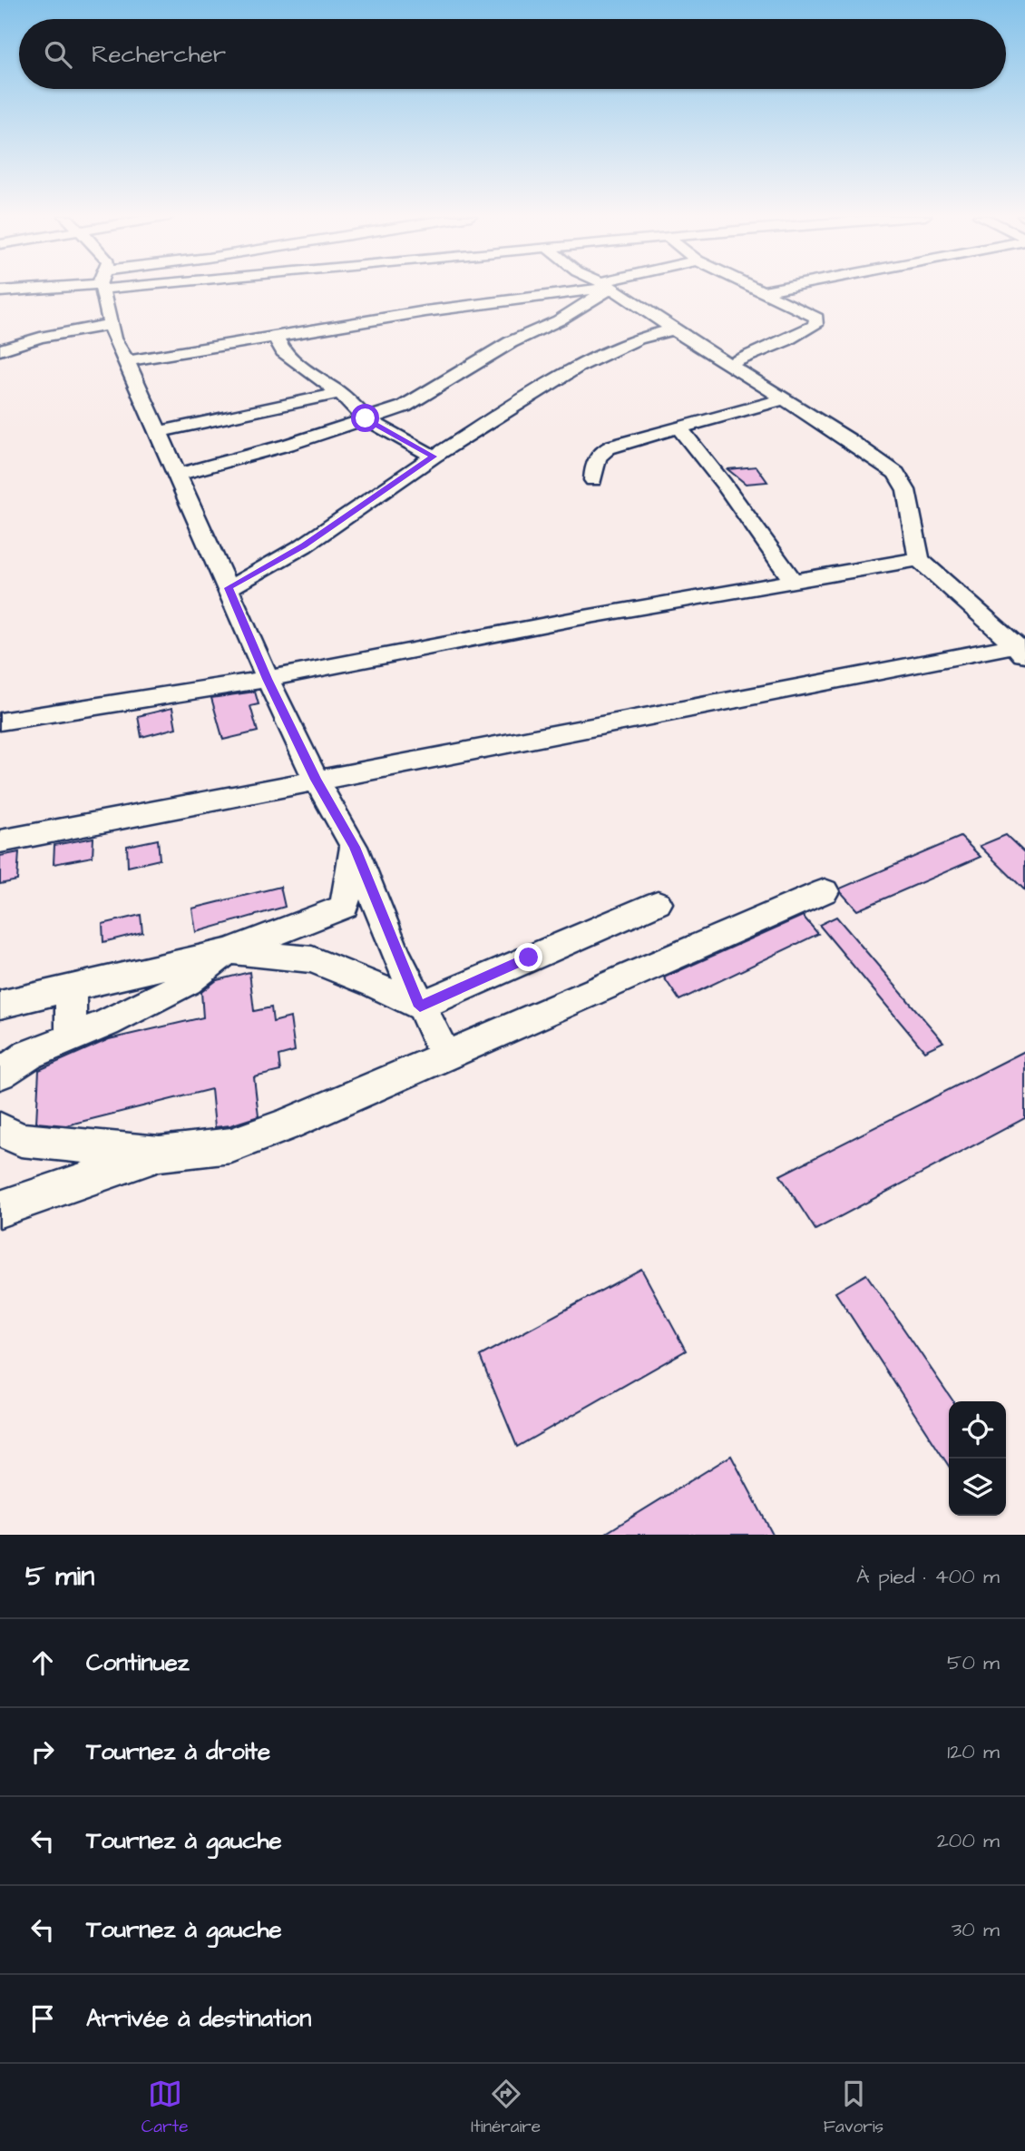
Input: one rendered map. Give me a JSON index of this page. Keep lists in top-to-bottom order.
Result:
{
  "page": {
    "search": "Rechercher",
    "heading": ["5 min", "À pied · 400 m"],
    "list": [
      ["Continuez", "50 m"],
      ["Tournez à droite", "120 m"],
      ["Tournez à gauche", "200 m"],
      ["Tournez à gauche", "30 m"],
      "Arrivée à destination"
    ],
    "nav": ["Carte", "Itinéraire", "Favoris"]
  }
}
